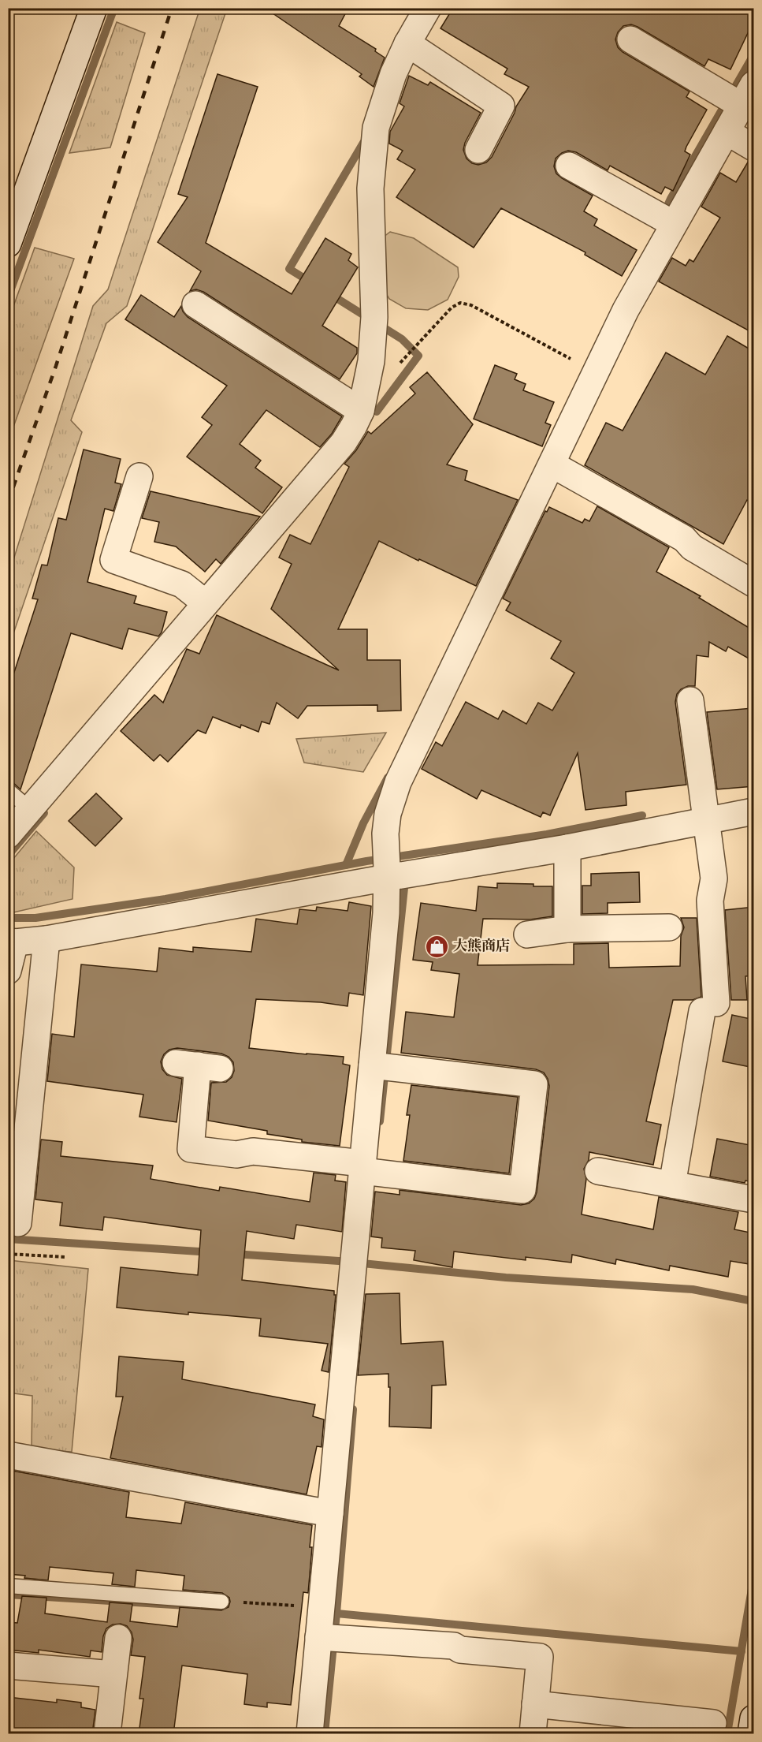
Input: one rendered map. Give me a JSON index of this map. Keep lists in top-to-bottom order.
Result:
{
  "places": {
    "shop": ["大熊商店"]
  }
}
